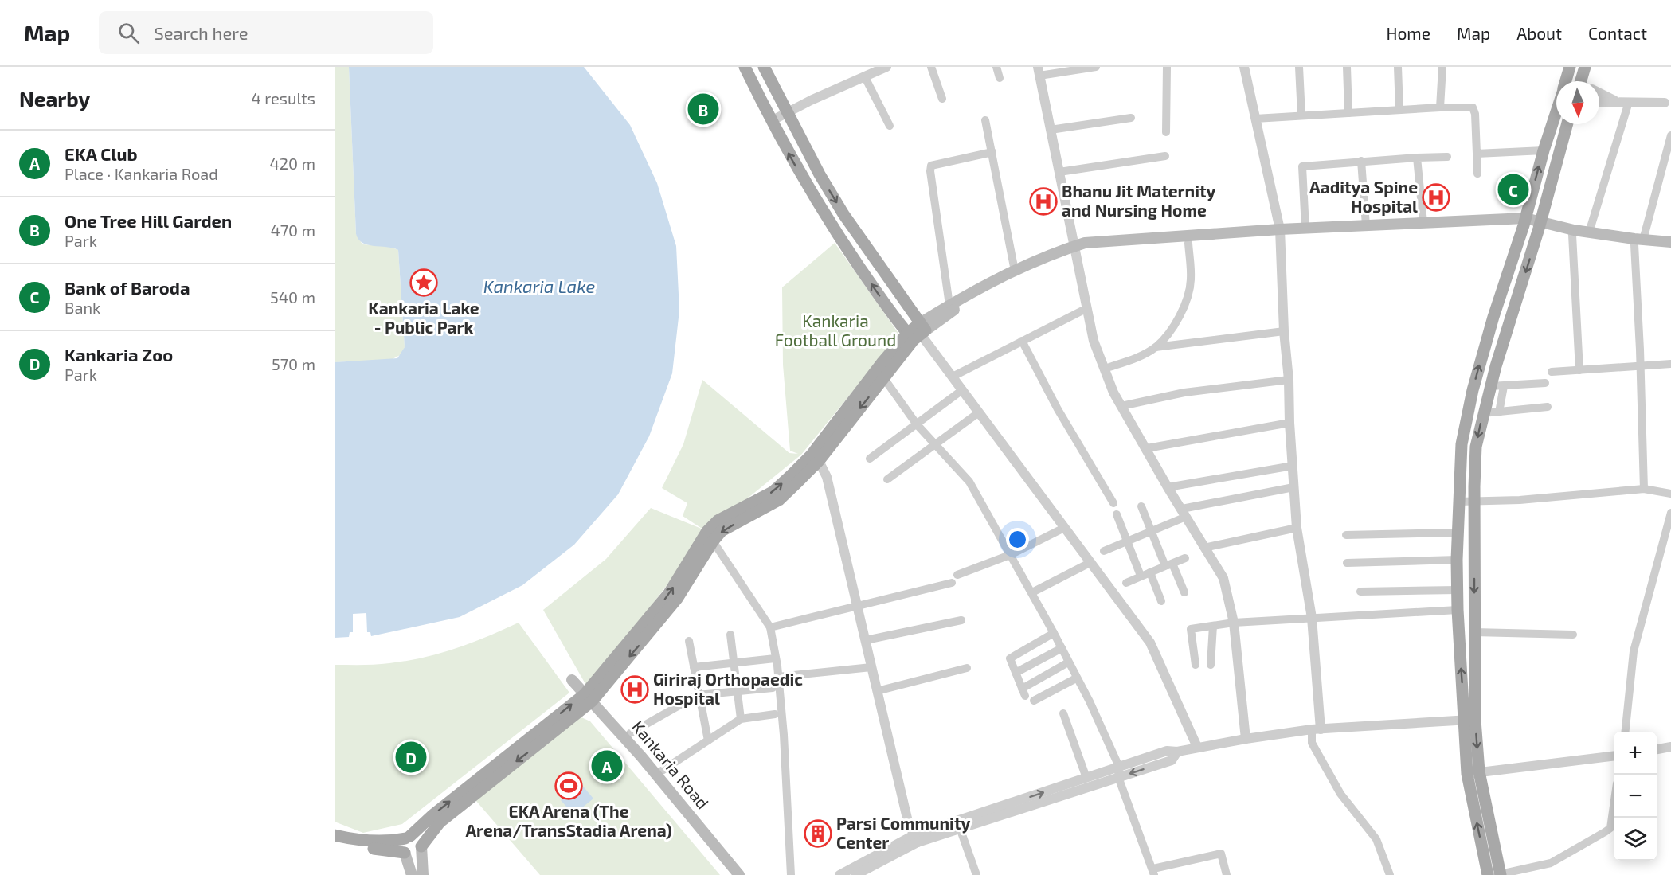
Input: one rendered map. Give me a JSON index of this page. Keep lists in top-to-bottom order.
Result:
{
  "streets": {
    "main road": ["Kankaria Road"]
  },
  "water": ["Kankaria Lake"],
  "parks": ["Kankaria Football Ground"],
  "places": {
    "hospital": ["Aaditya Spine Hospital", "Bhanu Jit Maternity and Nursing Home", "Giriraj Orthopaedic Hospital"],
    "place": ["Kankaria Lake - Public Park"],
    "sports": ["EKA Arena (The Arena/TransStadia Arena)"],
    "building": ["Parsi Community Center"]
  },
  "north": "bottom",
  "page": {
    "header": "Map",
    "search": "Search here",
    "nav": [
      "Home",
      "Map",
      "About",
      "Contact"
    ],
    "heading": ["Nearby", "4 results"],
    "pins": [
      "B",
      "C",
      "D",
      "A"
    ],
    "list": [
      {
        "mark": "A",
        "name": "EKA Club",
        "note": "Place · Kankaria Road",
        "value": "420 m"
      },
      {
        "mark": "B",
        "name": "One Tree Hill Garden",
        "note": "Park",
        "value": "470 m"
      },
      {
        "mark": "C",
        "name": "Bank of Baroda",
        "note": "Bank",
        "value": "540 m"
      },
      {
        "mark": "D",
        "name": "Kankaria Zoo",
        "note": "Park",
        "value": "570 m"
      }
    ],
    "map_buttons": ["+", "−"]
  }
}
